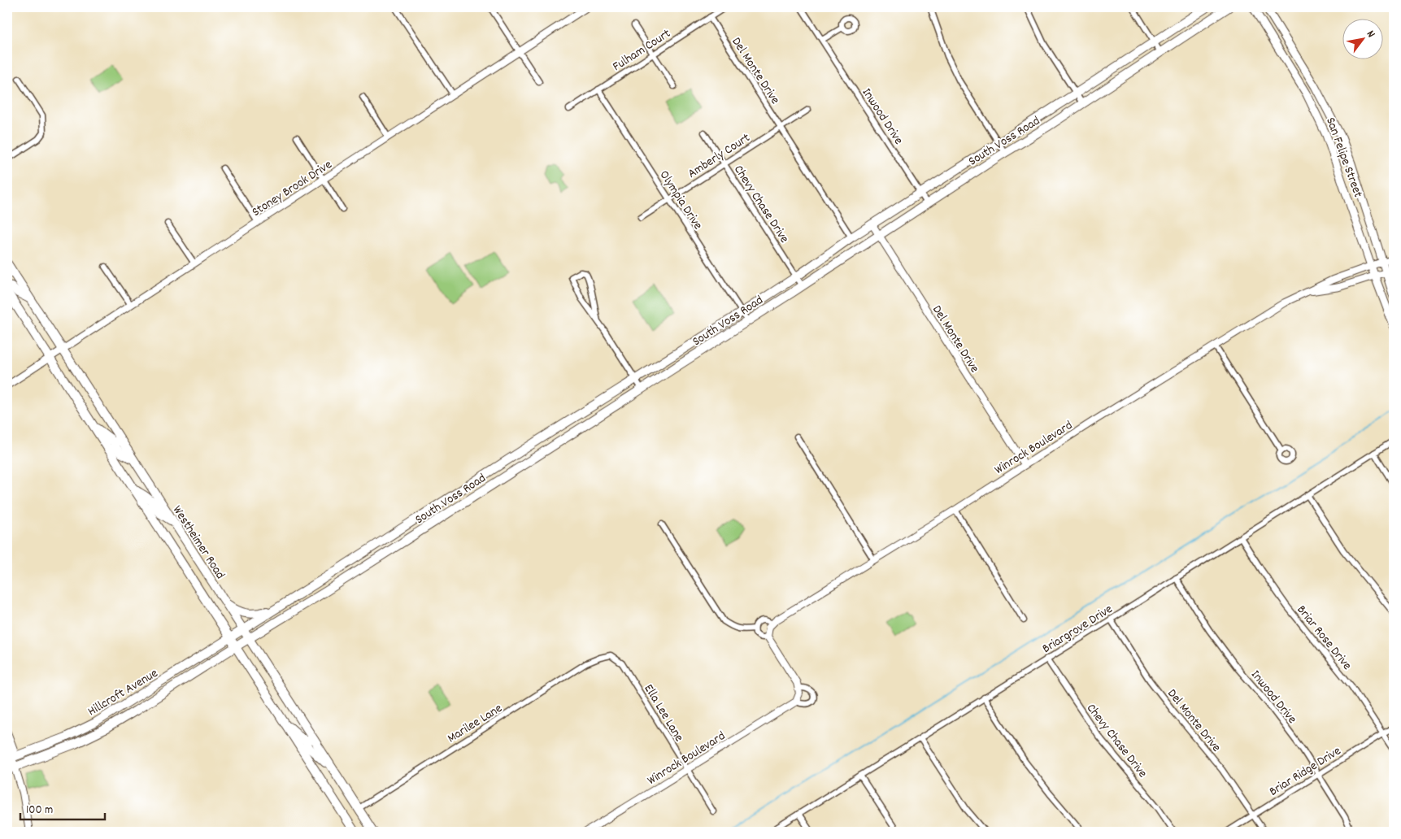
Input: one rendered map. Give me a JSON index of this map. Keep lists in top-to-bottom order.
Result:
{
  "streets": {
    "main road": [
      "South Voss Road",
      "San Felipe Street",
      "Westheimer Road",
      "Hillcroft Avenue"
    ],
    "street": [
      "Fulham Court",
      "Del Monte Drive",
      "Inwood Drive",
      "Amberly Court",
      "Stoney Brook Drive",
      "Olympia Drive",
      "Chevy Chase Drive",
      "Winrock Boulevard",
      "Briargrove Drive",
      "Briar Rose Drive",
      "Ella Lee Lane",
      "Marilee Lane",
      "Briar Ridge Drive"
    ]
  },
  "crossings": [
    ["Fulham Court", "Del Monte Drive"],
    ["Fulham Court", "Olympia Drive"],
    ["Del Monte Drive", "South Voss Road"],
    ["Del Monte Drive", "Amberly Court"],
    ["Del Monte Drive", "Winrock Boulevard"],
    ["Del Monte Drive", "Briargrove Drive"],
    ["Del Monte Drive", "Briar Ridge Drive"],
    ["Inwood Drive", "South Voss Road"],
    ["Inwood Drive", "Briargrove Drive"],
    ["Inwood Drive", "Briar Ridge Drive"],
    ["South Voss Road", "Olympia Drive"],
    ["South Voss Road", "Chevy Chase Drive"],
    ["South Voss Road", "Westheimer Road"],
    ["South Voss Road", "Hillcroft Avenue"],
    ["Amberly Court", "Olympia Drive"],
    ["Amberly Court", "Chevy Chase Drive"],
    ["San Felipe Street", "Winrock Boulevard"],
    ["Stoney Brook Drive", "Westheimer Road"],
    ["Chevy Chase Drive", "Briargrove Drive"],
    ["Winrock Boulevard", "Ella Lee Lane"],
    ["Westheimer Road", "Hillcroft Avenue"],
    ["Westheimer Road", "Marilee Lane"],
    ["Briargrove Drive", "Briar Rose Drive"],
    ["Briar Rose Drive", "Briar Ridge Drive"],
    ["Ella Lee Lane", "Marilee Lane"]
  ],
  "scale_bar": "100 m",
  "north": "top right"
}
